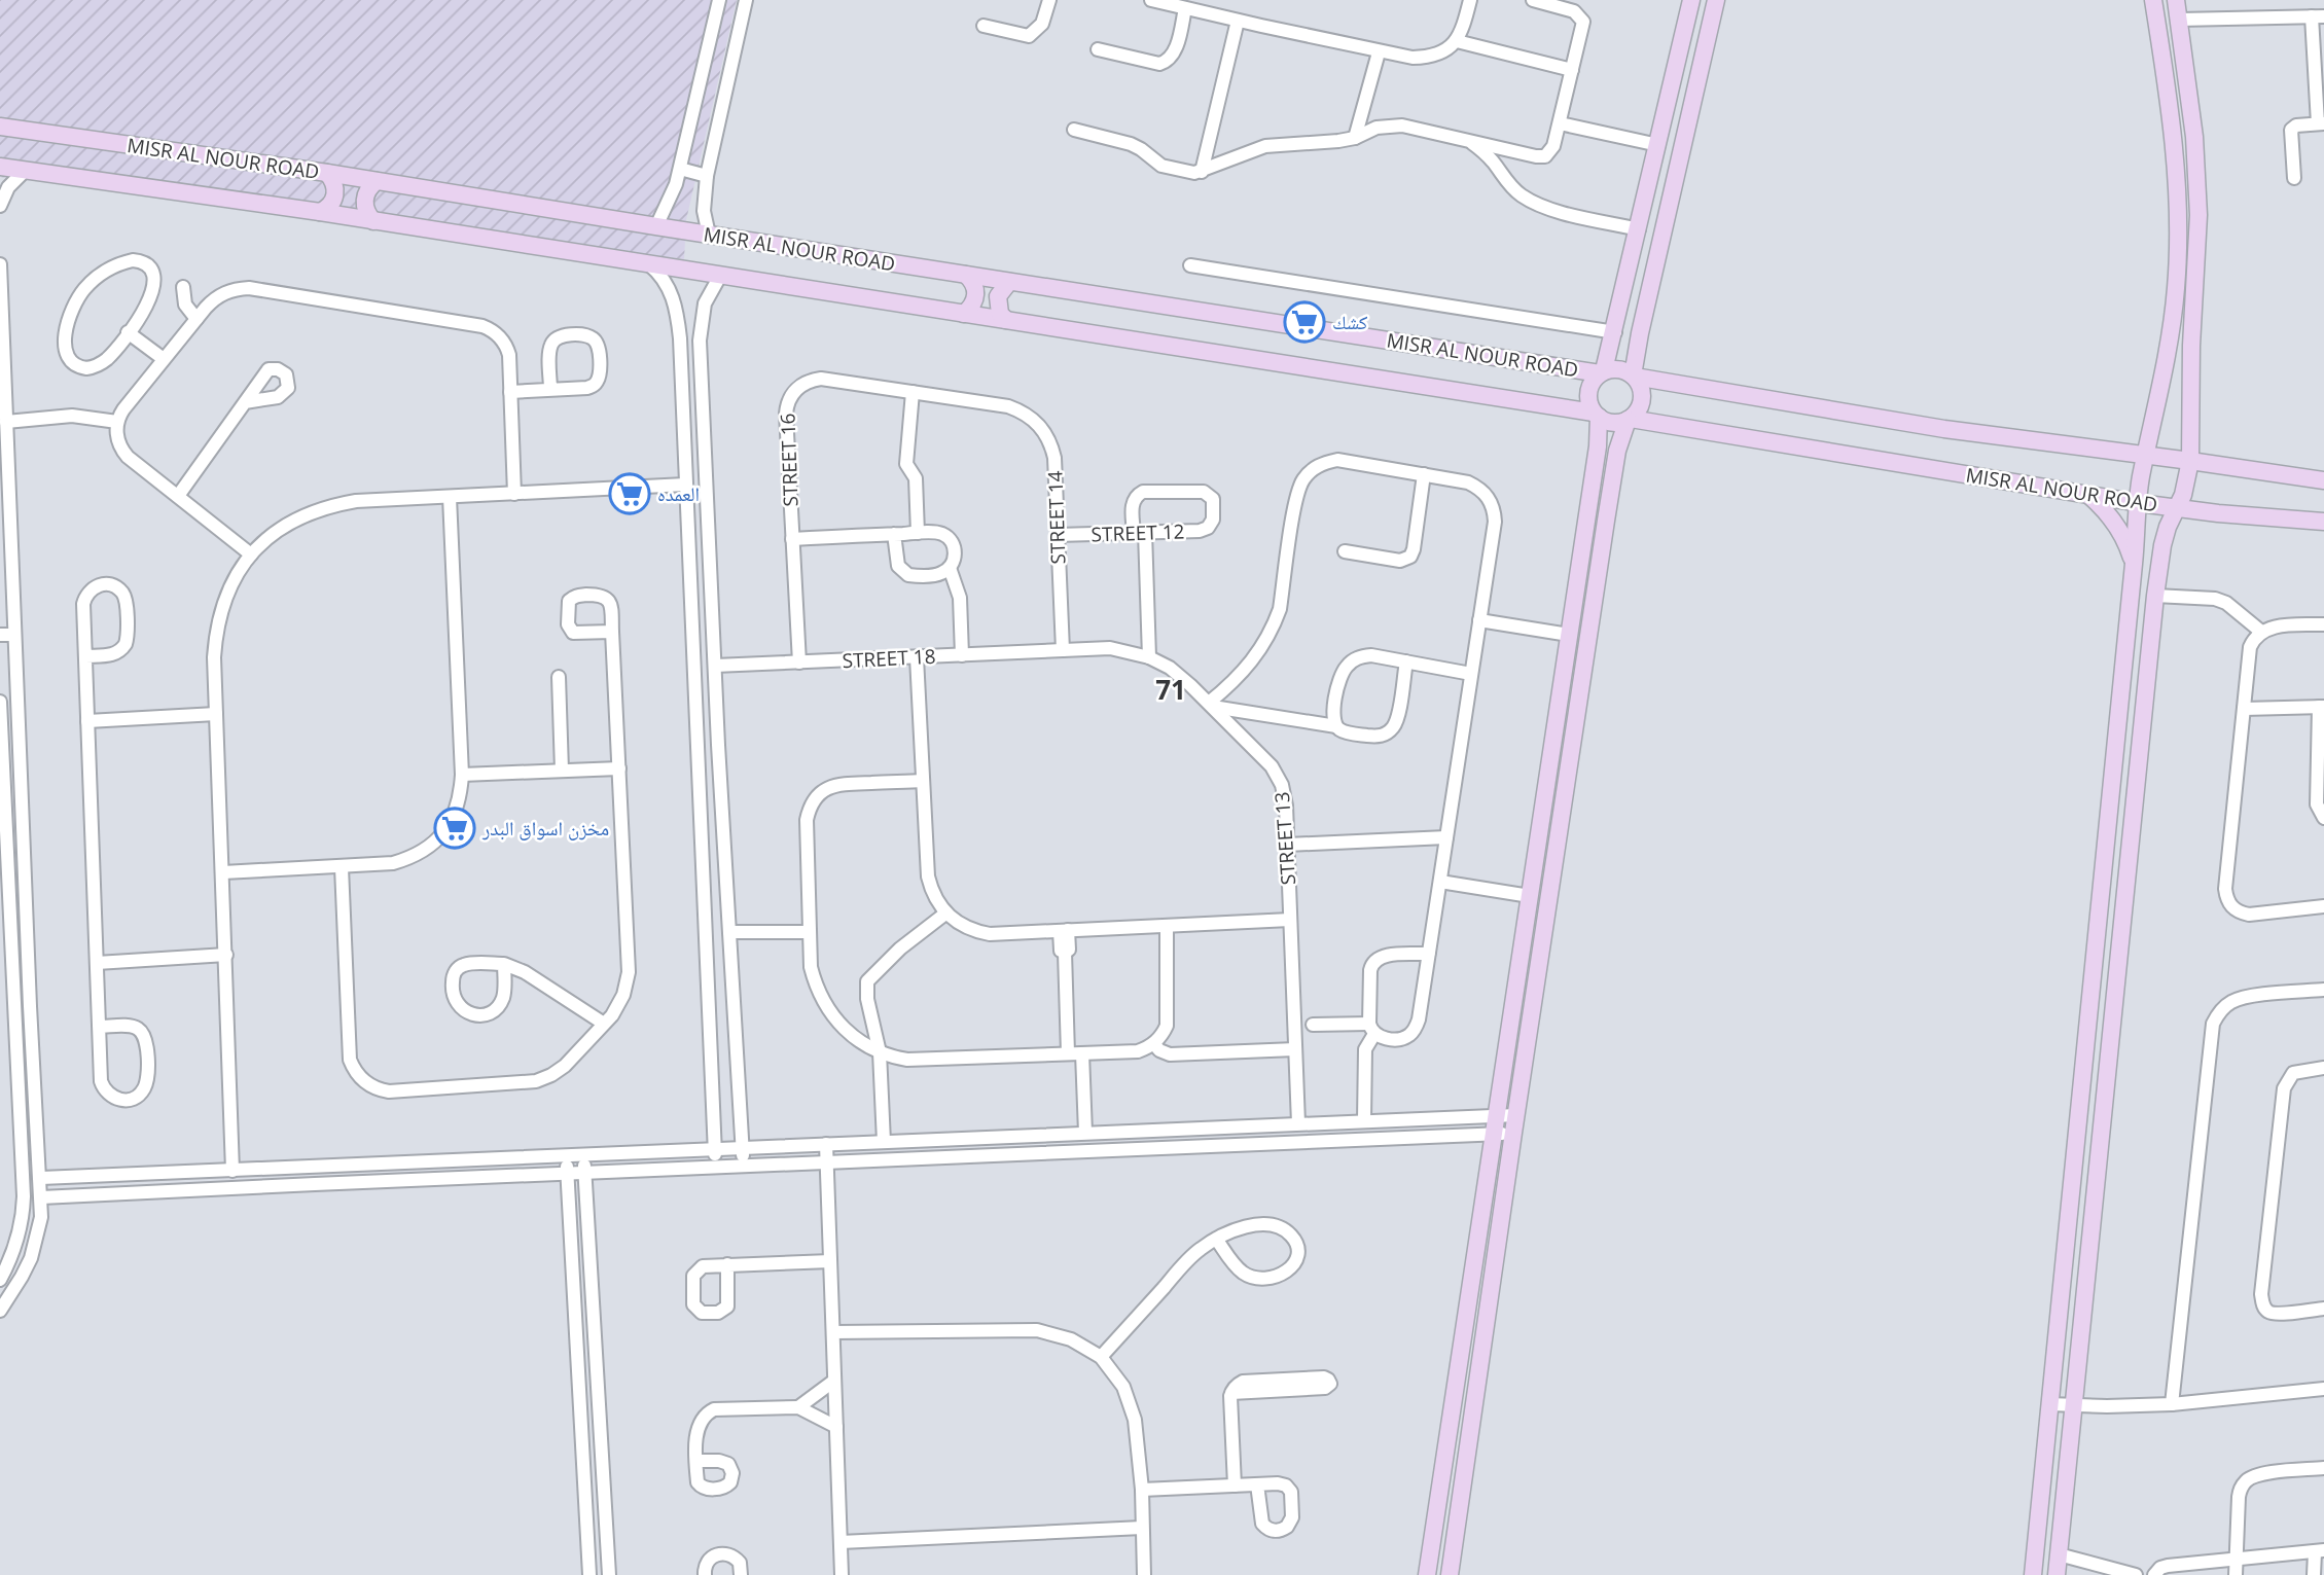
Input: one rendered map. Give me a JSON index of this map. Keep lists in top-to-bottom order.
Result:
{
  "streets": {
    "street": [
      "MISR AL NOUR ROAD",
      "STREET 16",
      "STREET 14",
      "STREET 12",
      "STREET 18",
      "STREET 13"
    ]
  },
  "crossings": [
    ["STREET 16", "STREET 14"],
    ["STREET 16", "STREET 18"],
    ["STREET 14", "STREET 12"],
    ["STREET 14", "STREET 18"],
    ["STREET 14", "STREET 13"],
    ["STREET 18", "STREET 13"]
  ],
  "districts": ["71"],
  "places": {
    "supermarket": ["كشك", "العمده", "مخزن اسواق البدر"]
  }
}
